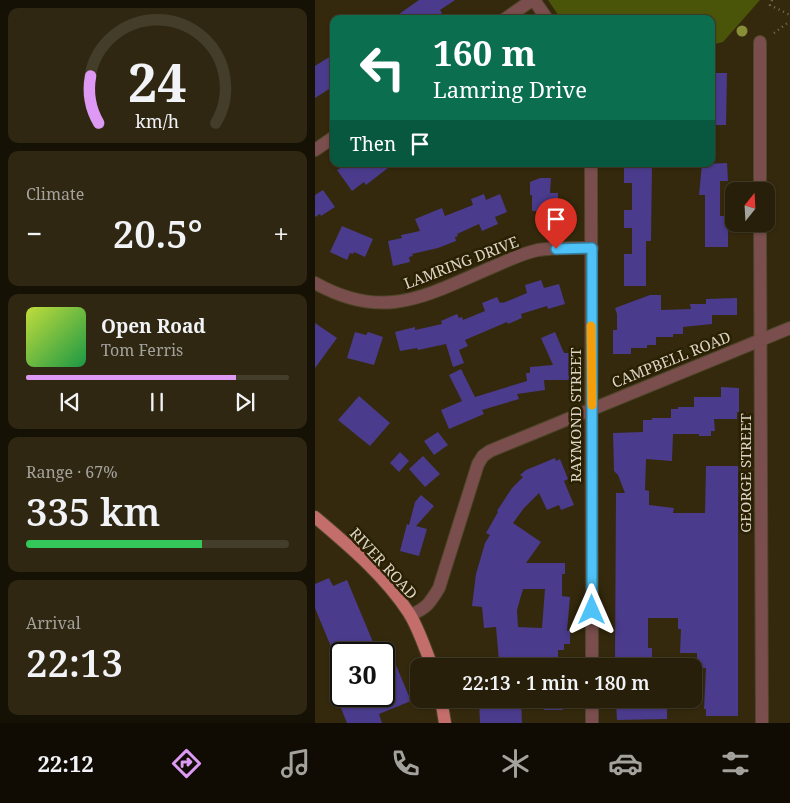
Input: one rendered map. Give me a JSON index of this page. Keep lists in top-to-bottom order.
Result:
{
  "streets": {
    "main road": ["RIVER ROAD"],
    "street": [
      "LAMRING DRIVE",
      "CAMPBELL ROAD",
      "RAYMOND STREET",
      "GEORGE STREET"
    ]
  },
  "crossings": [
    ["LAMRING DRIVE", "RAYMOND STREET"],
    ["CAMPBELL ROAD", "RAYMOND STREET"],
    ["CAMPBELL ROAD", "GEORGE STREET"],
    ["CAMPBELL ROAD", "RIVER ROAD"]
  ],
  "north": "top",
  "page": {
    "turn": ["160 m", "Lamring Drive"],
    "then": "Then",
    "tile": [
      "Climate",
      ["Range · 67%", "335 km"],
      ["Arrival", "22:13"]
    ],
    "heat": ["−", "20.5°", "+"],
    "song": ["Open Road", "Tom Ferris"],
    "limit": "30",
    "trip": "22:13 · 1 min · 180 m",
    "tabs": "22:12",
    "gauge": ["24", "km/h"]
  }
}
